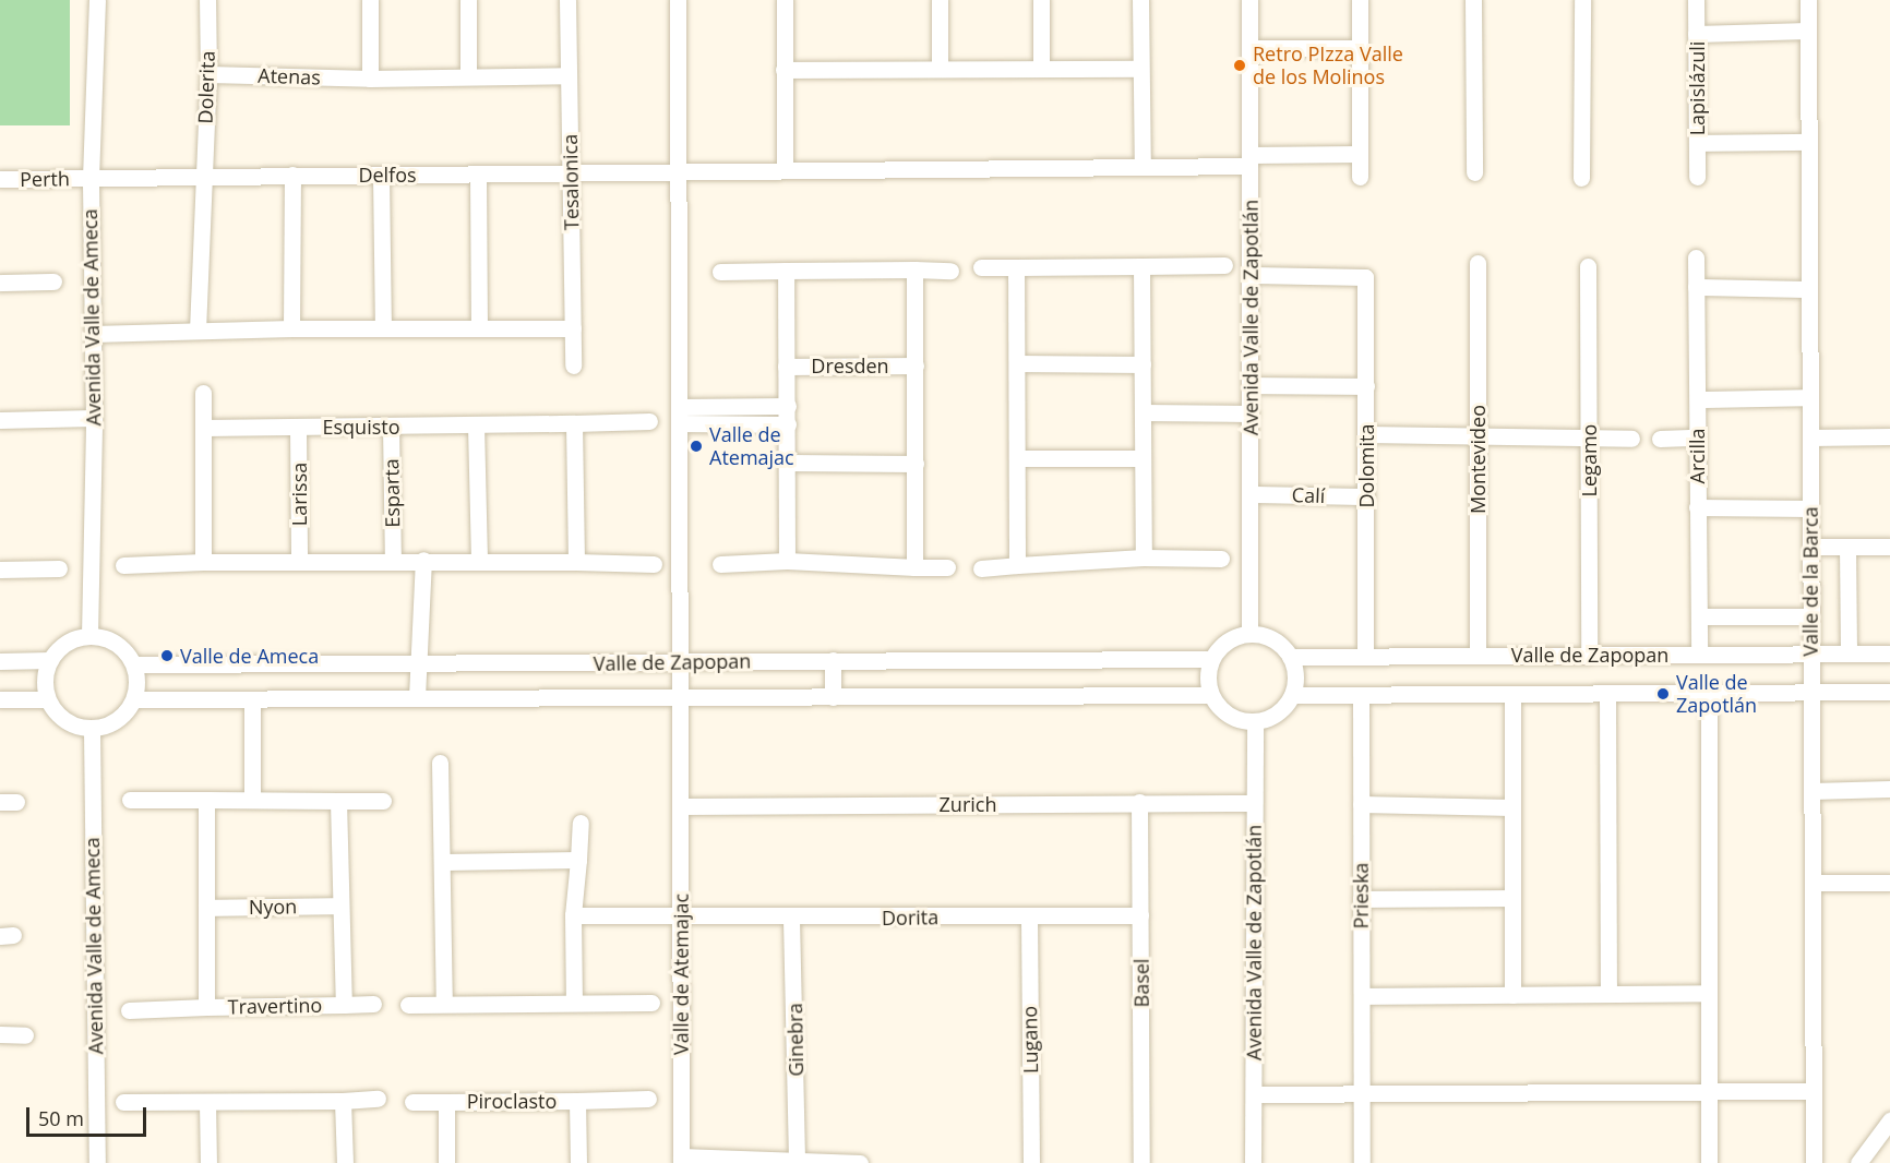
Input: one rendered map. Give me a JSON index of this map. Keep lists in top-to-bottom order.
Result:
{
  "streets": {
    "street": [
      "Atenas",
      "Dolerita",
      "Lapislázuli",
      "Delfos",
      "Perth",
      "Tesalonica",
      "Avenida Valle de Ameca",
      "Avenida Valle de Zapotlán",
      "Dresden",
      "Esquisto",
      "Arcilla",
      "Montevideo",
      "Legamo",
      "Dolomita",
      "Esparta",
      "Larissa",
      "Calí",
      "Valle de la Barca",
      "Valle de Zapopan",
      "Zurich",
      "Prieska",
      "Nyon",
      "Dorita",
      "Valle de Atemajac",
      "Basel",
      "Travertino",
      "Ginebra",
      "Lugano",
      "Piroclasto"
    ]
  },
  "crossings": [
    ["Atenas", "Dolerita"],
    ["Atenas", "Tesalonica"],
    ["Dolerita", "Delfos"],
    ["Dolerita", "Perth"],
    ["Delfos", "Perth"],
    ["Delfos", "Tesalonica"],
    ["Delfos", "Avenida Valle de Zapotlán"],
    ["Delfos", "Valle de Atemajac"],
    ["Perth", "Avenida Valle de Ameca"],
    ["Avenida Valle de Ameca", "Valle de Zapopan"],
    ["Avenida Valle de Zapotlán", "Dolomita"],
    ["Avenida Valle de Zapotlán", "Calí"],
    ["Avenida Valle de Zapotlán", "Valle de Zapopan"],
    ["Avenida Valle de Zapotlán", "Zurich"],
    ["Esquisto", "Esparta"],
    ["Esquisto", "Larissa"],
    ["Arcilla", "Valle de Zapopan"],
    ["Montevideo", "Valle de Zapopan"],
    ["Legamo", "Valle de Zapopan"],
    ["Dolomita", "Calí"],
    ["Dolomita", "Valle de Zapopan"],
    ["Valle de la Barca", "Valle de Zapopan"],
    ["Valle de Zapopan", "Prieska"],
    ["Valle de Zapopan", "Valle de Atemajac"],
    ["Zurich", "Valle de Atemajac"],
    ["Zurich", "Basel"],
    ["Nyon", "Travertino"],
    ["Dorita", "Valle de Atemajac"],
    ["Dorita", "Basel"],
    ["Dorita", "Ginebra"],
    ["Dorita", "Lugano"]
  ],
  "places": [
    "Retro PIzza Valle de los Molinos",
    "Valle de Atemajac",
    "Valle de Ameca",
    "Valle de Zapotlán"
  ],
  "scale_bar": "50 m"
}
